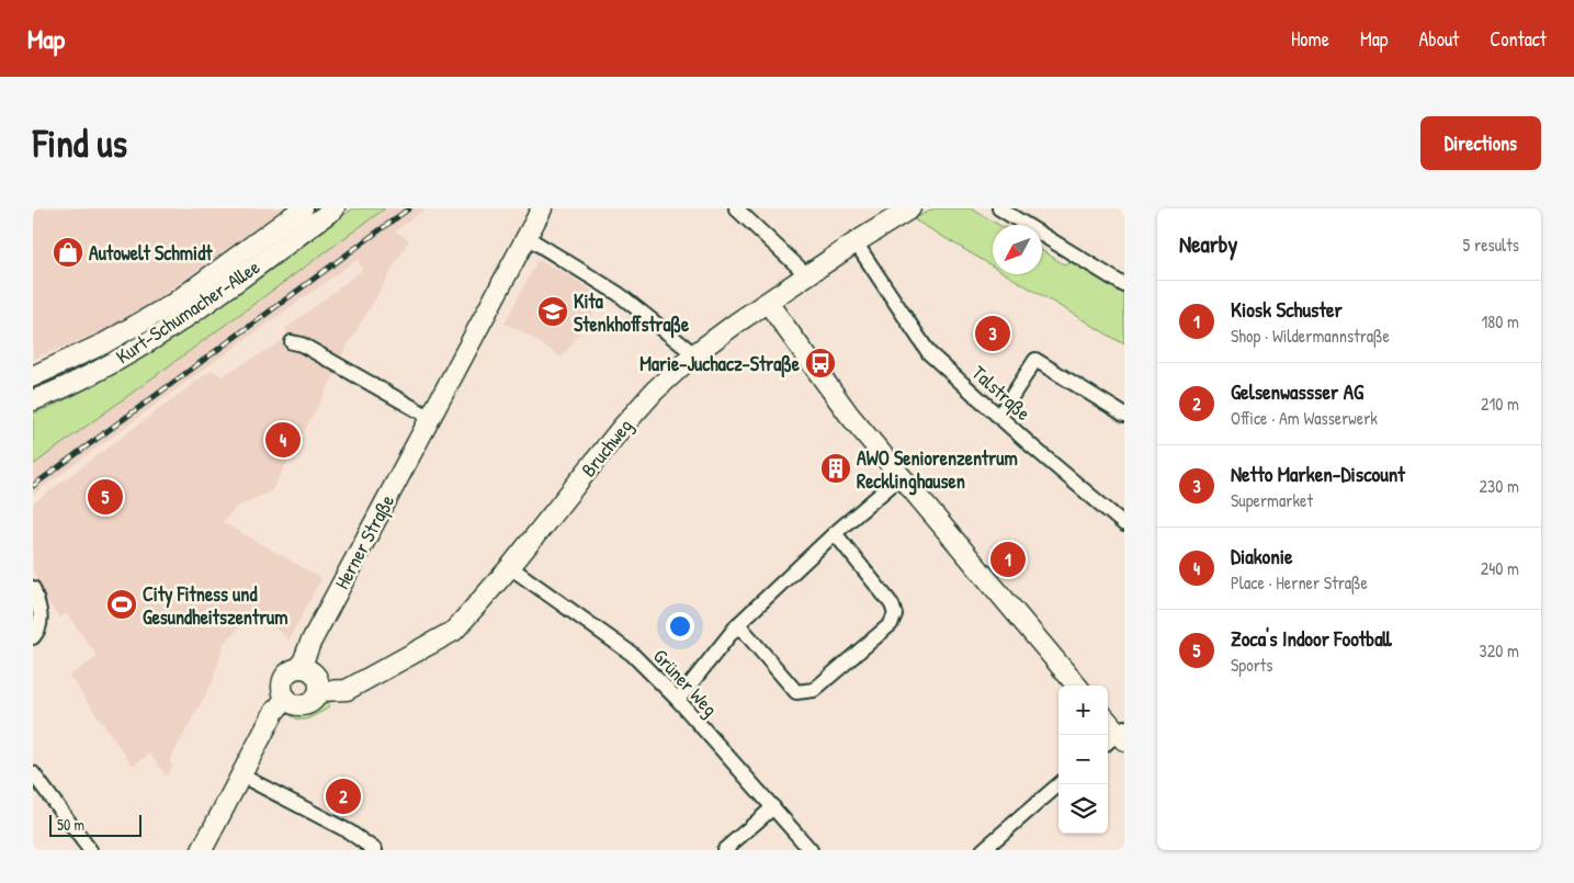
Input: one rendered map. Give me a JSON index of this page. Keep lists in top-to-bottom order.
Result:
{
  "streets": {
    "main road": ["Kurt-Schumacher-Allee", "Bruchweg", "Herner Straße"],
    "street": ["Talstraße", "Grüner Weg"]
  },
  "crossings": [
    ["Talstraße", "Bruchweg"],
    ["Bruchweg", "Herner Straße"],
    ["Bruchweg", "Grüner Weg"]
  ],
  "places": {
    "shop": ["Autowelt Schmidt"],
    "school or university": ["Kita Stenkhoffstraße"],
    "bus stop": ["Marie-Juchacz-Straße"],
    "building": ["AWO Seniorenzentrum Recklinghausen"],
    "sports": ["City Fitness und Gesundheitszentrum"]
  },
  "scale_bar": "50 m",
  "north": "bottom left",
  "page": {
    "header": "Map",
    "nav": [
      "Home",
      "Map",
      "About",
      "Contact"
    ],
    "buttons": "Directions",
    "title": "Find us",
    "heading": ["Nearby", "5 results"],
    "list": [
      {
        "mark": "1",
        "name": "Kiosk Schuster",
        "note": "Shop · Wildermannstraße",
        "value": "180 m"
      },
      {
        "mark": "2",
        "name": "Gelsenwassser AG",
        "note": "Office · Am Wasserwerk",
        "value": "210 m"
      },
      {
        "mark": "3",
        "name": "Netto Marken-Discount",
        "note": "Supermarket",
        "value": "230 m"
      },
      {
        "mark": "4",
        "name": "Diakonie",
        "note": "Place · Herner Straße",
        "value": "240 m"
      },
      {
        "mark": "5",
        "name": "Zoca's Indoor Football",
        "note": "Sports",
        "value": "320 m"
      }
    ],
    "pins": [
      "3",
      "4",
      "5",
      "1",
      "2"
    ],
    "map_buttons": ["+", "−"],
    "scale": "50 m"
  }
}
